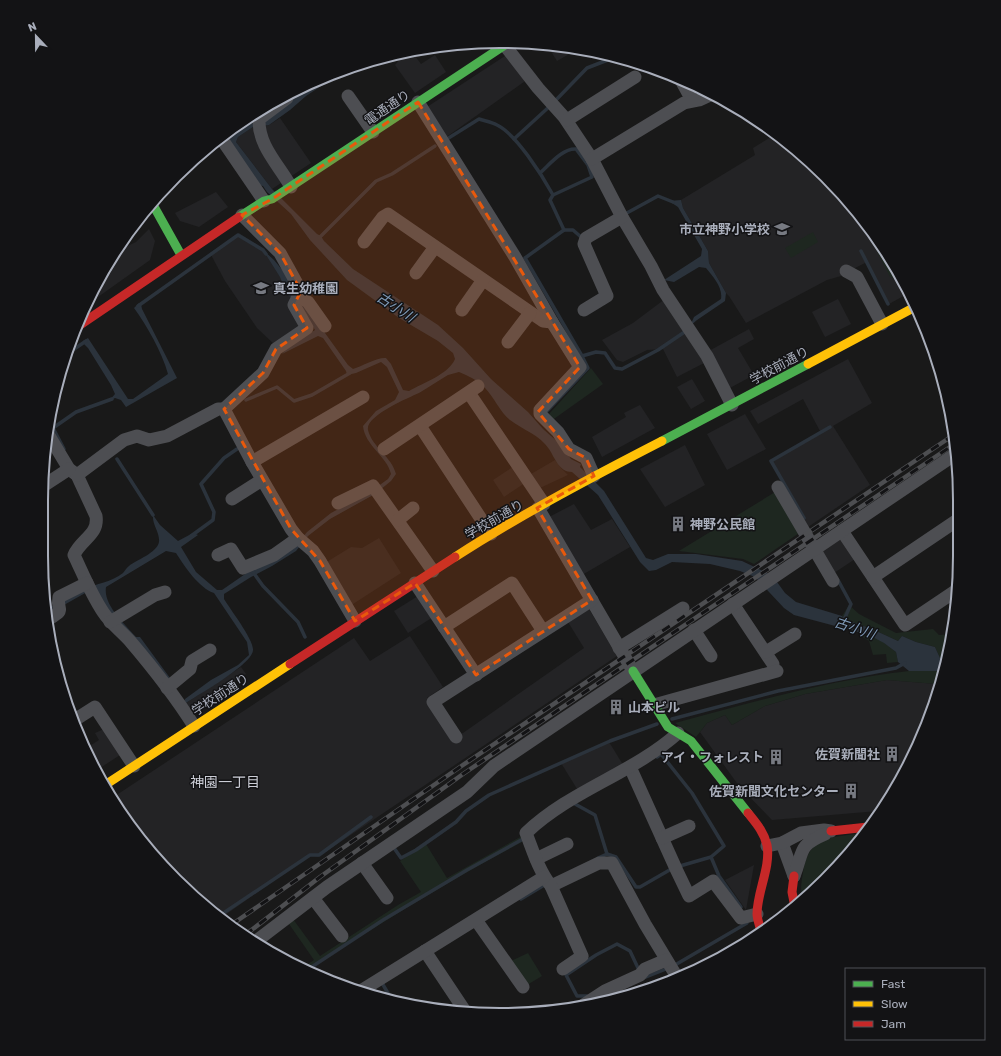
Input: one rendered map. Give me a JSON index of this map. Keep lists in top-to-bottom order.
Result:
{
  "streets": {
    "street": ["電通通り", "学校前通り"]
  },
  "districts": ["神園一丁目"],
  "water": ["古小川"],
  "places": {
    "school or university": ["市立神野小学校", "真生幼稚園"],
    "building": [
      "神野公民館",
      "山本ビル",
      "佐賀新聞社",
      "アイ・フォレスト",
      "佐賀新聞文化センター"
    ]
  },
  "legend": ["Fast", "Slow", "Jam"],
  "north": "top"
}
